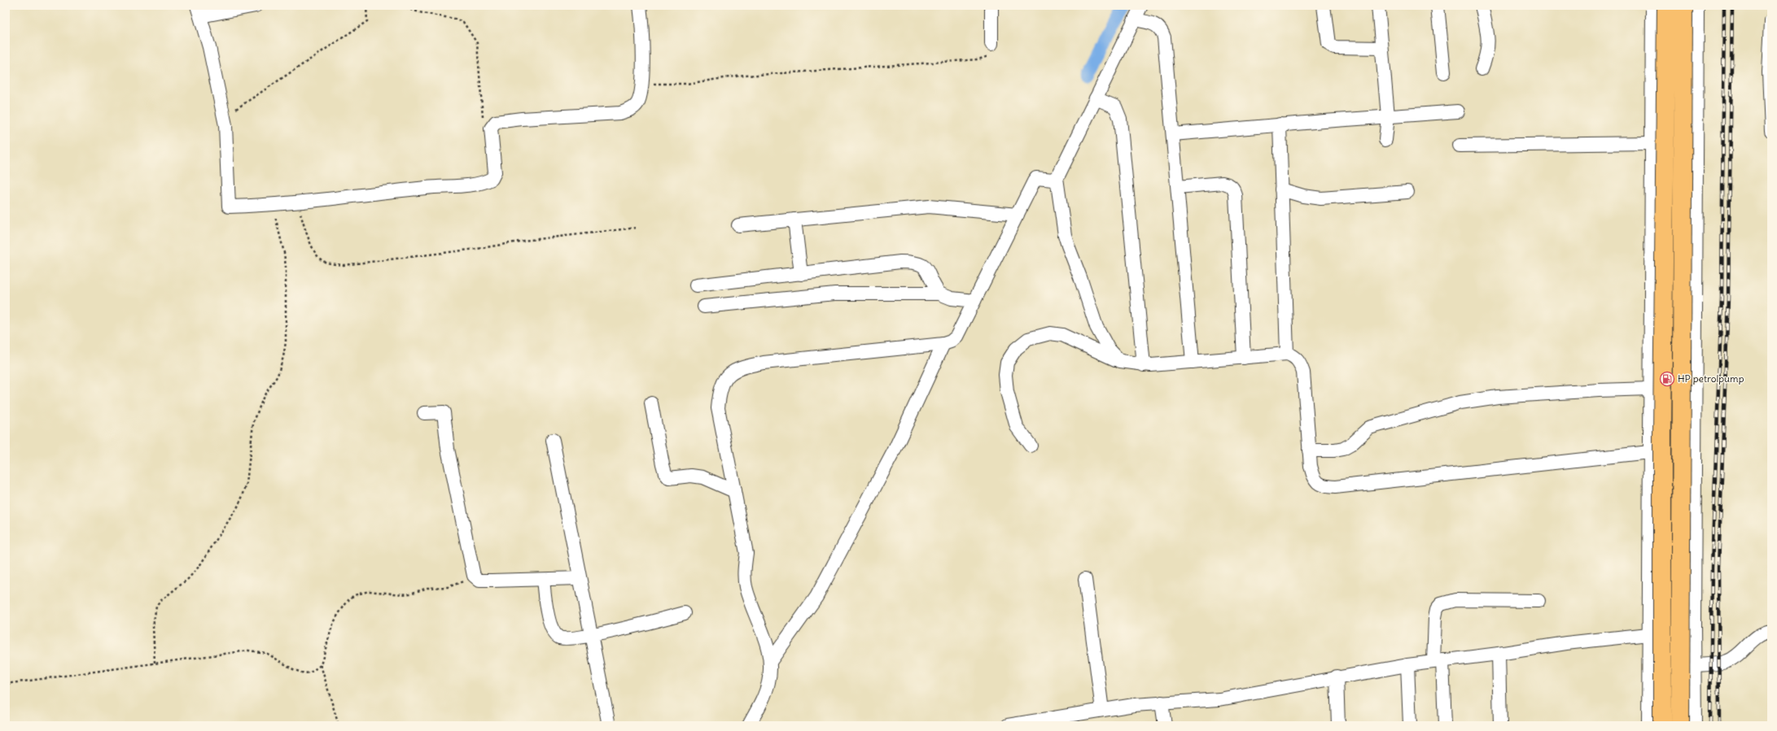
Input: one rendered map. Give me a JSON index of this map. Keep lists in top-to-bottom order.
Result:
{
  "places": {
    "fuel station": ["HP petrolpump"]
  }
}
